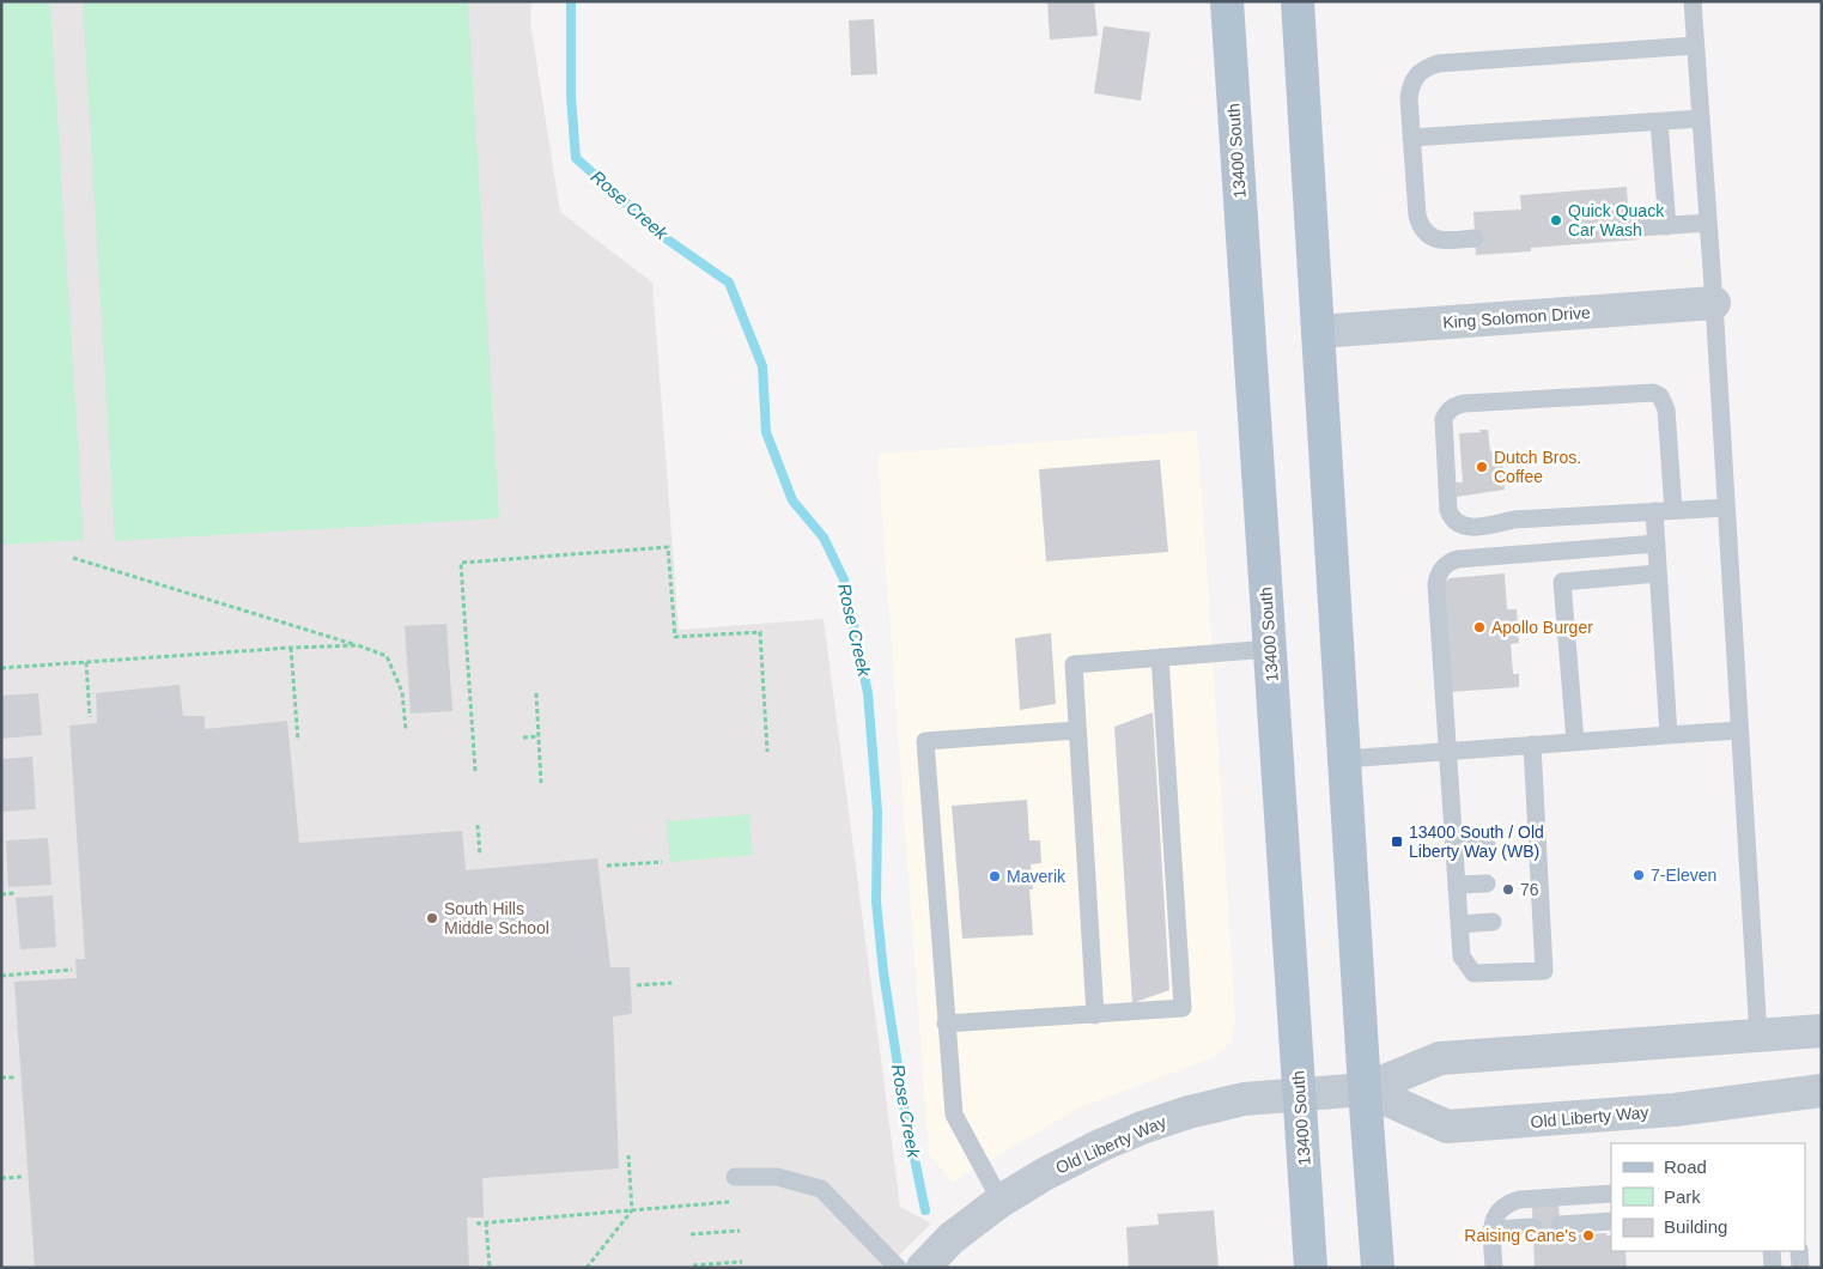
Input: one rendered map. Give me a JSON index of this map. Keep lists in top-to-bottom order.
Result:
{
  "streets": {
    "main road": ["13400 South"],
    "street": ["King Solomon Drive", "Old Liberty Way"]
  },
  "crossings": [
    ["13400 South", "Old Liberty Way"]
  ],
  "water": ["Rose Creek"],
  "places": {
    "other": [
      "Quick Quack Car Wash",
      "Dutch Bros. Coffee",
      "Apollo Burger",
      "7-Eleven",
      "Maverik",
      "76",
      "South Hills Middle School",
      "Raising Cane's"
    ],
    "transit": ["13400 South / Old Liberty Way (WB)"]
  },
  "legend": ["Road", "Park", "Building"]
}
